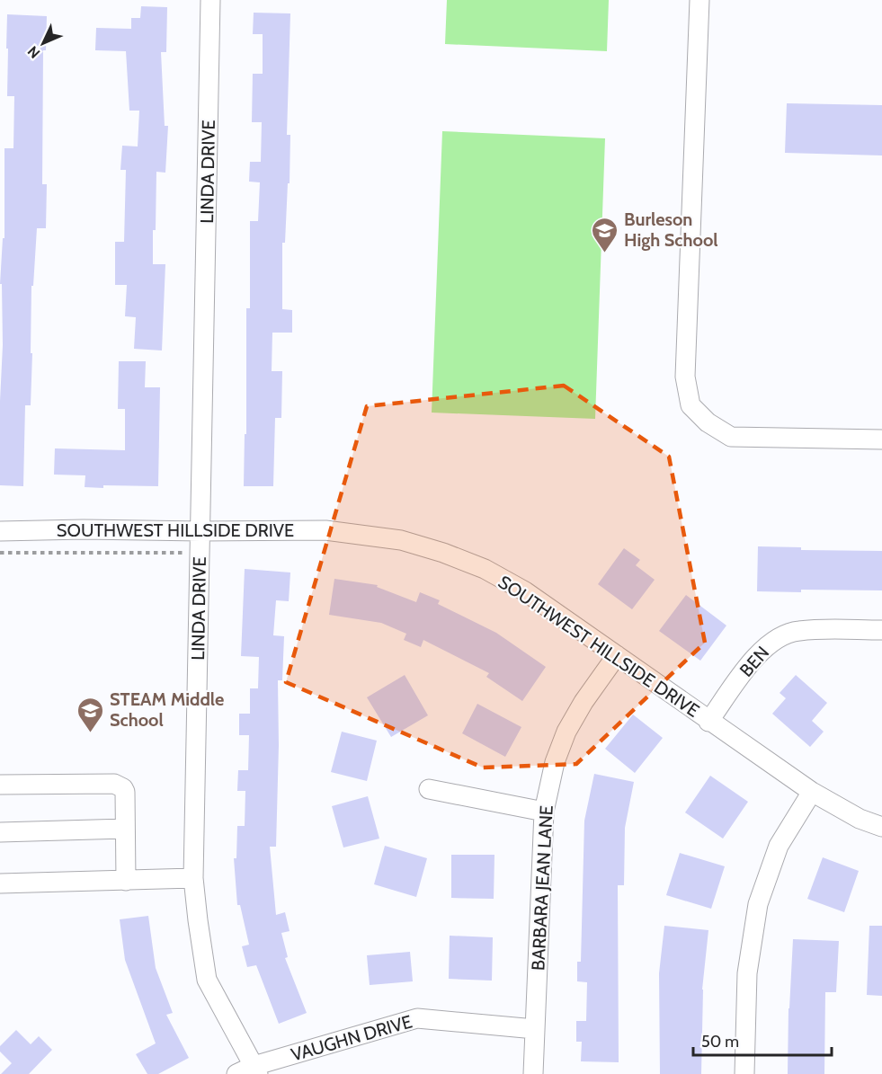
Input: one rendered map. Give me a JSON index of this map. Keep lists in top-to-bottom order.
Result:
{
  "streets": {
    "street": [
      "LINDA DRIVE",
      "SOUTHWEST HILLSIDE DRIVE",
      "BEN",
      "BARBARA JEAN LANE",
      "VAUGHN DRIVE"
    ]
  },
  "crossings": [
    ["LINDA DRIVE", "SOUTHWEST HILLSIDE DRIVE"],
    ["LINDA DRIVE", "VAUGHN DRIVE"],
    ["SOUTHWEST HILLSIDE DRIVE", "BEN"],
    ["SOUTHWEST HILLSIDE DRIVE", "BARBARA JEAN LANE"],
    ["BARBARA JEAN LANE", "VAUGHN DRIVE"]
  ],
  "places": {
    "school or university": ["Burleson High School", "STEAM Middle School"]
  },
  "scale_bar": "50 m",
  "north": "bottom left"
}
